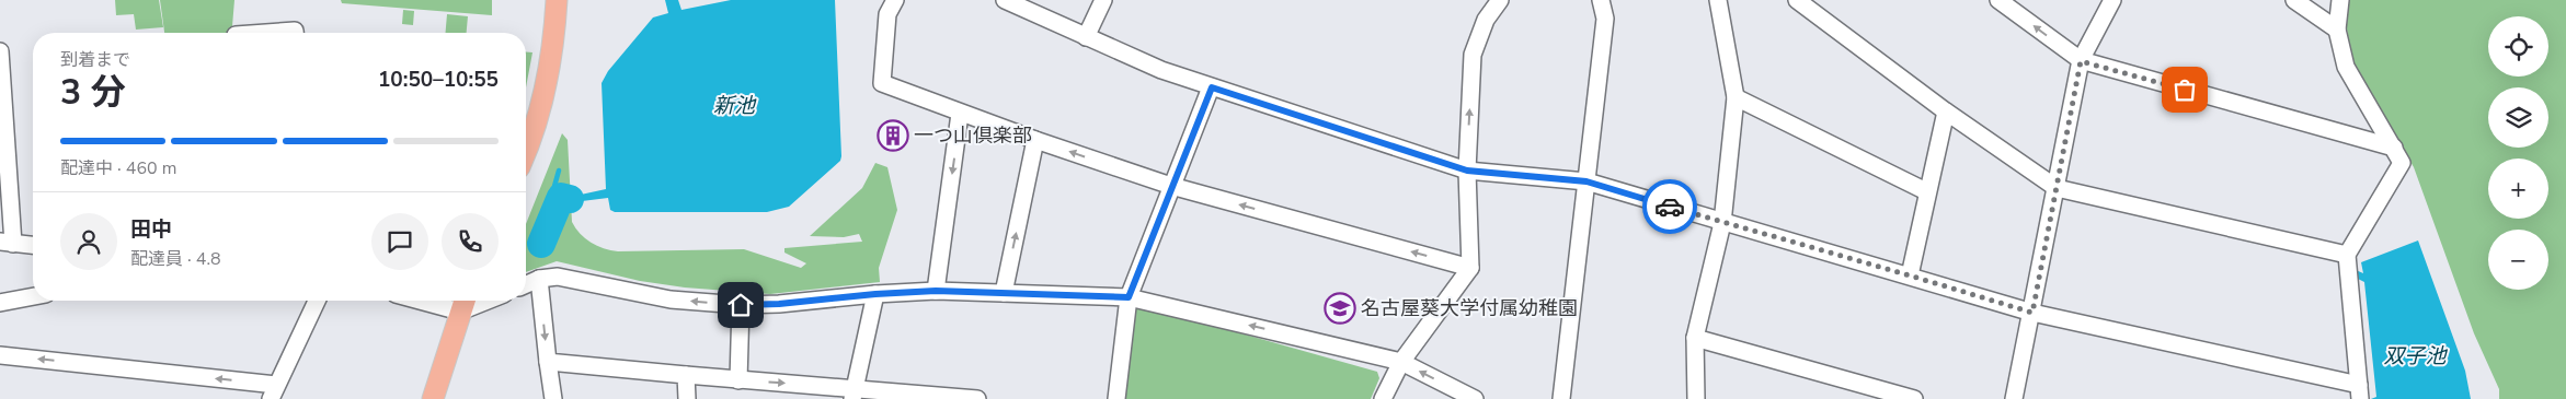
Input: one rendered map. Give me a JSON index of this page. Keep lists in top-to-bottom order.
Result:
{
  "water": ["新池", "双子池"],
  "places": {
    "building": ["一つ山倶楽部"],
    "school or university": ["名古屋葵大学付属幼稚園"]
  },
  "page": {
    "map_buttons": ["+", "−"],
    "heading": ["3 分", "到着まで", "10:50–10:55"],
    "panel": ["田中", "配達員 · 4.8"],
    "bar": "配達中 · 460 m"
  }
}
